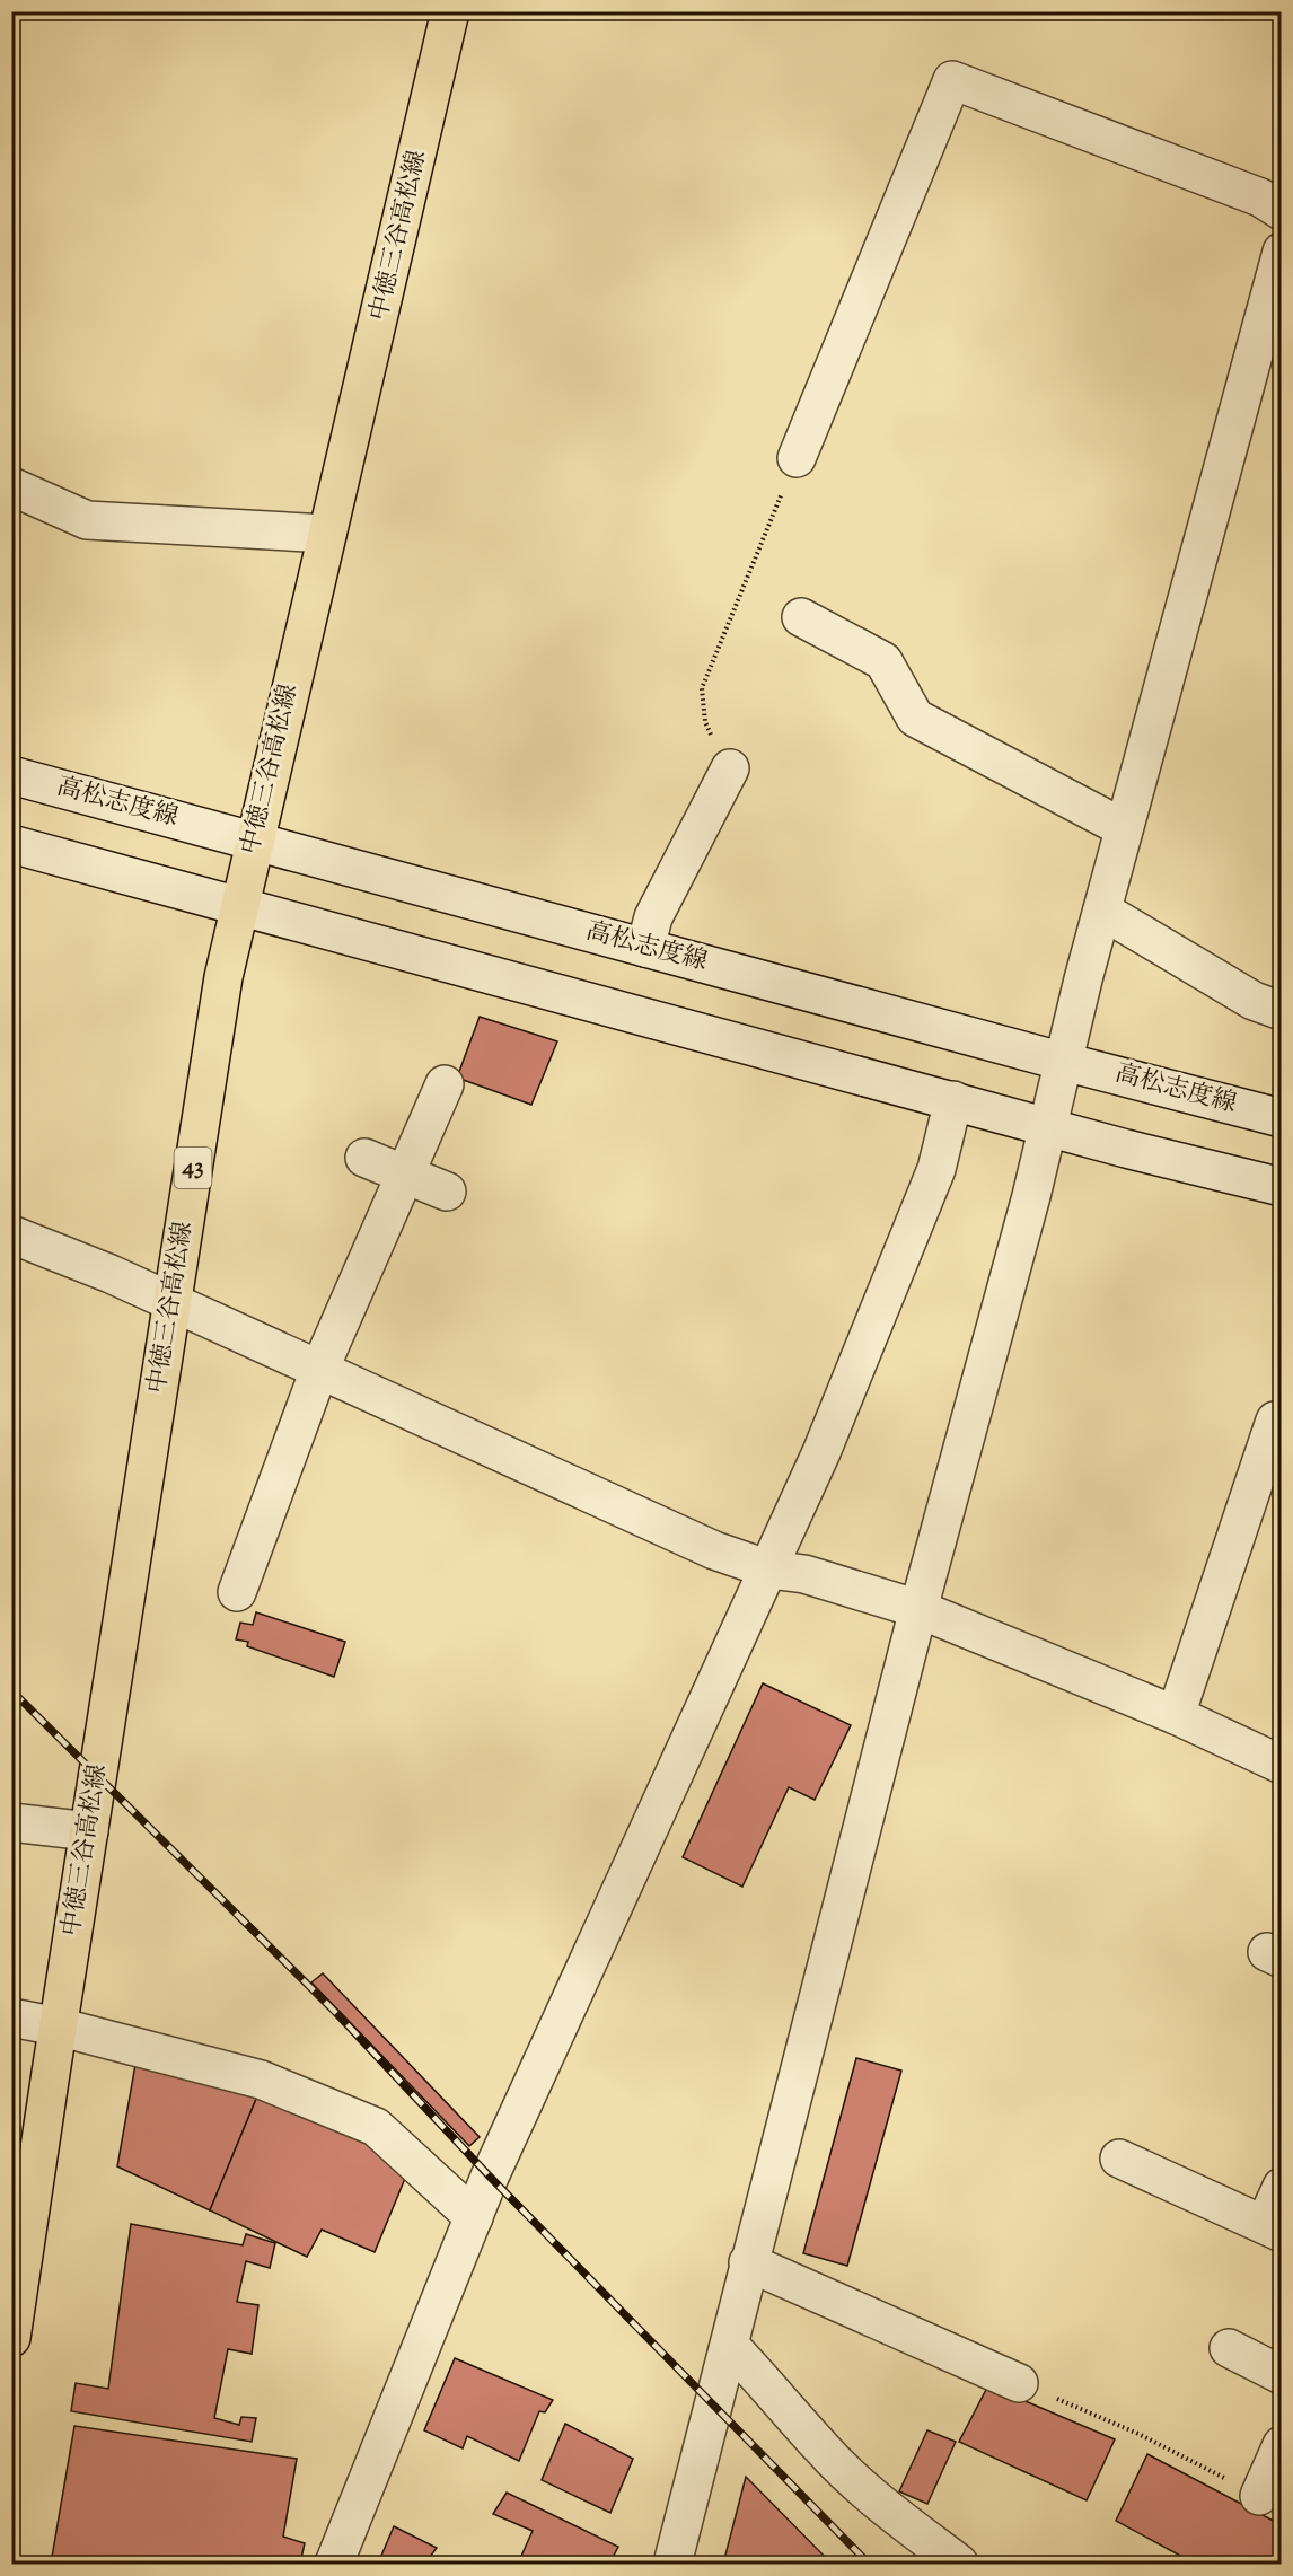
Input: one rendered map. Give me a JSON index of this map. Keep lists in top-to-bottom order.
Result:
{
  "streets": {
    "main road": ["中徳三谷高松線", "43"],
    "street": ["高松志度線"]
  },
  "crossings": [
    ["中徳三谷高松線", "高松志度線"]
  ]
}
